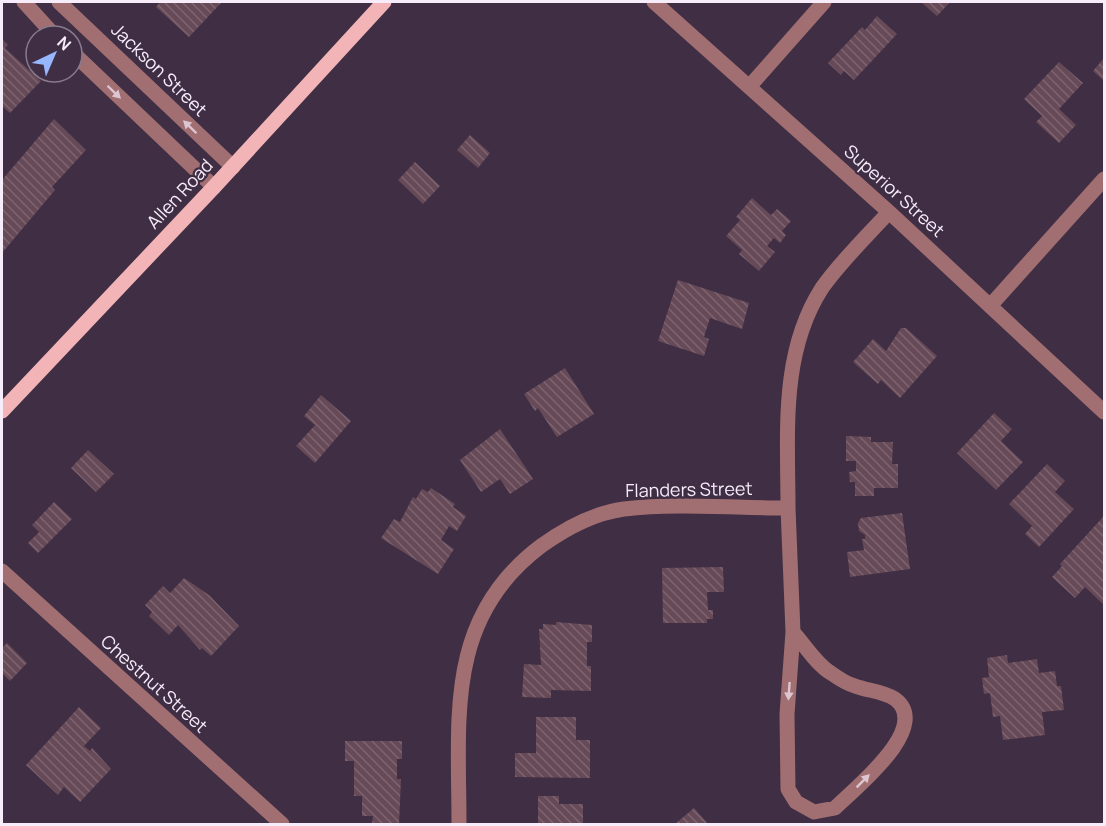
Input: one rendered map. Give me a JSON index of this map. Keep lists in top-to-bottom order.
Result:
{
  "streets": {
    "main road": ["Allen Road"],
    "street": [
      "Jackson Street",
      "Superior Street",
      "Flanders Street",
      "Chestnut Street"
    ]
  },
  "crossings": [
    ["Jackson Street", "Allen Road"]
  ],
  "north": "top right"
}
